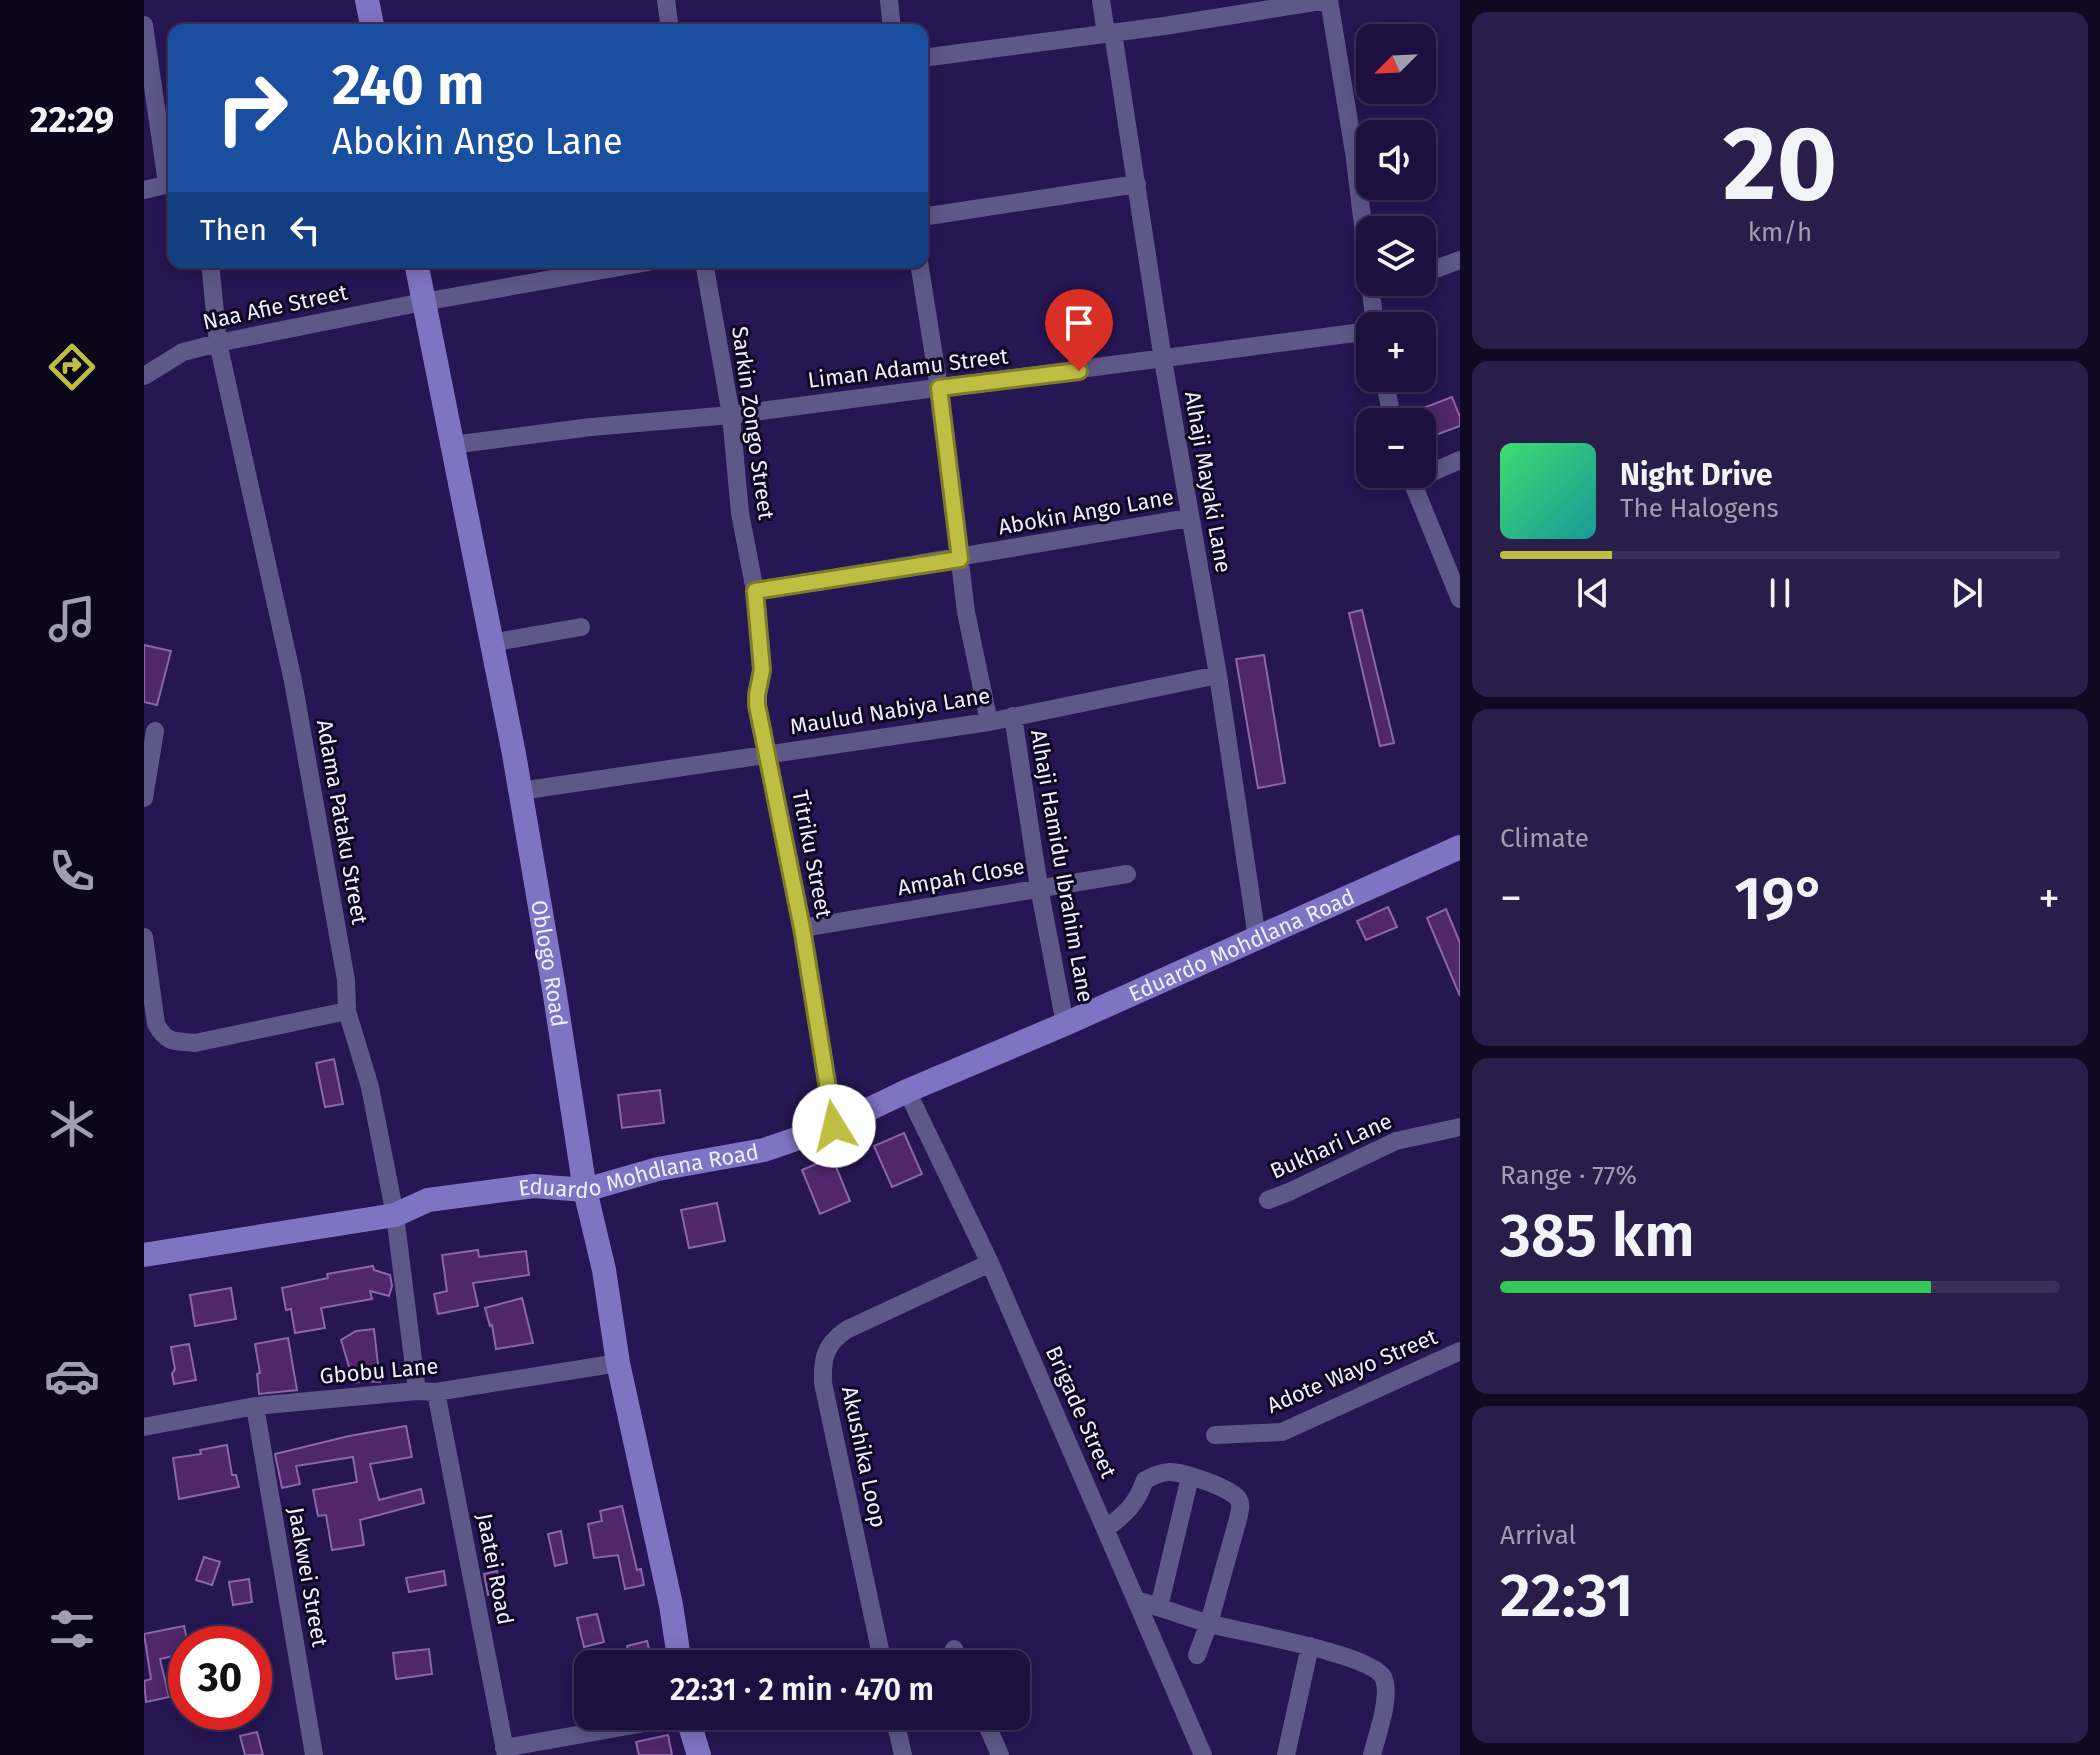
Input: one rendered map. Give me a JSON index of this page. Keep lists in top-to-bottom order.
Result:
{
  "streets": {
    "main road": ["Eduardo Mohdlana Road", "Oblogo Road"],
    "street": [
      "Naa Afie Street",
      "Liman Adamu Street",
      "Sarkin Zongo Street",
      "Alhaji Mayaki Lane",
      "Abokin Ango Lane",
      "Maulud Nabiya Lane",
      "Adama Pataku Street",
      "Titriku Street",
      "Alhaji Hamidu Ibrahim Lane",
      "Ampah Close",
      "Bukhari Lane",
      "Gbobu Lane",
      "Adote Wayo Street",
      "Brigade Street",
      "Akushika Loop",
      "Jaatei Road",
      "Jaakwei Street"
    ]
  },
  "crossings": [
    ["Naa Afie Street", "Adama Pataku Street"],
    ["Naa Afie Street", "Oblogo Road"],
    ["Liman Adamu Street", "Sarkin Zongo Street"],
    ["Liman Adamu Street", "Alhaji Mayaki Lane"],
    ["Liman Adamu Street", "Oblogo Road"],
    ["Sarkin Zongo Street", "Abokin Ango Lane"],
    ["Sarkin Zongo Street", "Titriku Street"],
    ["Alhaji Mayaki Lane", "Abokin Ango Lane"],
    ["Alhaji Mayaki Lane", "Maulud Nabiya Lane"],
    ["Alhaji Mayaki Lane", "Eduardo Mohdlana Road"],
    ["Abokin Ango Lane", "Titriku Street"],
    ["Maulud Nabiya Lane", "Titriku Street"],
    ["Maulud Nabiya Lane", "Alhaji Hamidu Ibrahim Lane"],
    ["Maulud Nabiya Lane", "Oblogo Road"],
    ["Adama Pataku Street", "Eduardo Mohdlana Road"],
    ["Adama Pataku Street", "Gbobu Lane"],
    ["Adama Pataku Street", "Jaatei Road"],
    ["Titriku Street", "Ampah Close"],
    ["Titriku Street", "Eduardo Mohdlana Road"],
    ["Alhaji Hamidu Ibrahim Lane", "Ampah Close"],
    ["Alhaji Hamidu Ibrahim Lane", "Eduardo Mohdlana Road"],
    ["Eduardo Mohdlana Road", "Oblogo Road"],
    ["Eduardo Mohdlana Road", "Brigade Street"],
    ["Oblogo Road", "Gbobu Lane"],
    ["Gbobu Lane", "Jaatei Road"],
    ["Gbobu Lane", "Jaakwei Street"],
    ["Brigade Street", "Akushika Loop"]
  ],
  "north": "bottom left",
  "page": {
    "tabs": "22:29",
    "tile": [
      ["20", "km/h"],
      "Climate",
      ["Range · 77%", "385 km"],
      ["Arrival", "22:31"]
    ],
    "map_buttons": ["+", "−"],
    "turn": ["240 m", "Abokin Ango Lane"],
    "then": "Then",
    "song": ["Night Drive", "The Halogens"],
    "heat": ["−", "19°", "+"],
    "limit": "30",
    "trip": "22:31 · 2 min · 470 m"
  }
}
